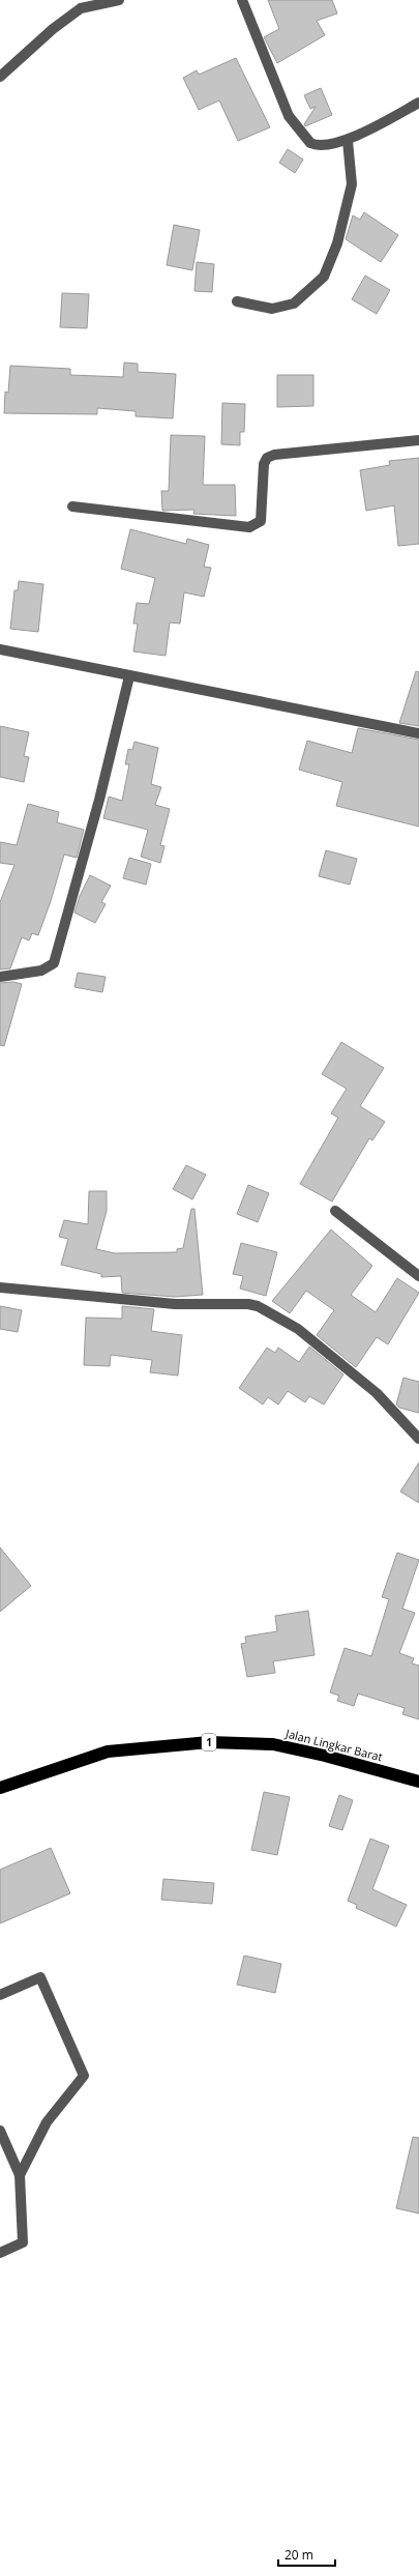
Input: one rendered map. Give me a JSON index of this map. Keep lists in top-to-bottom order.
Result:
{
  "streets": {
    "highway": ["1", "Jalan Lingkar Barat"]
  },
  "scale_bar": "20 m"
}
